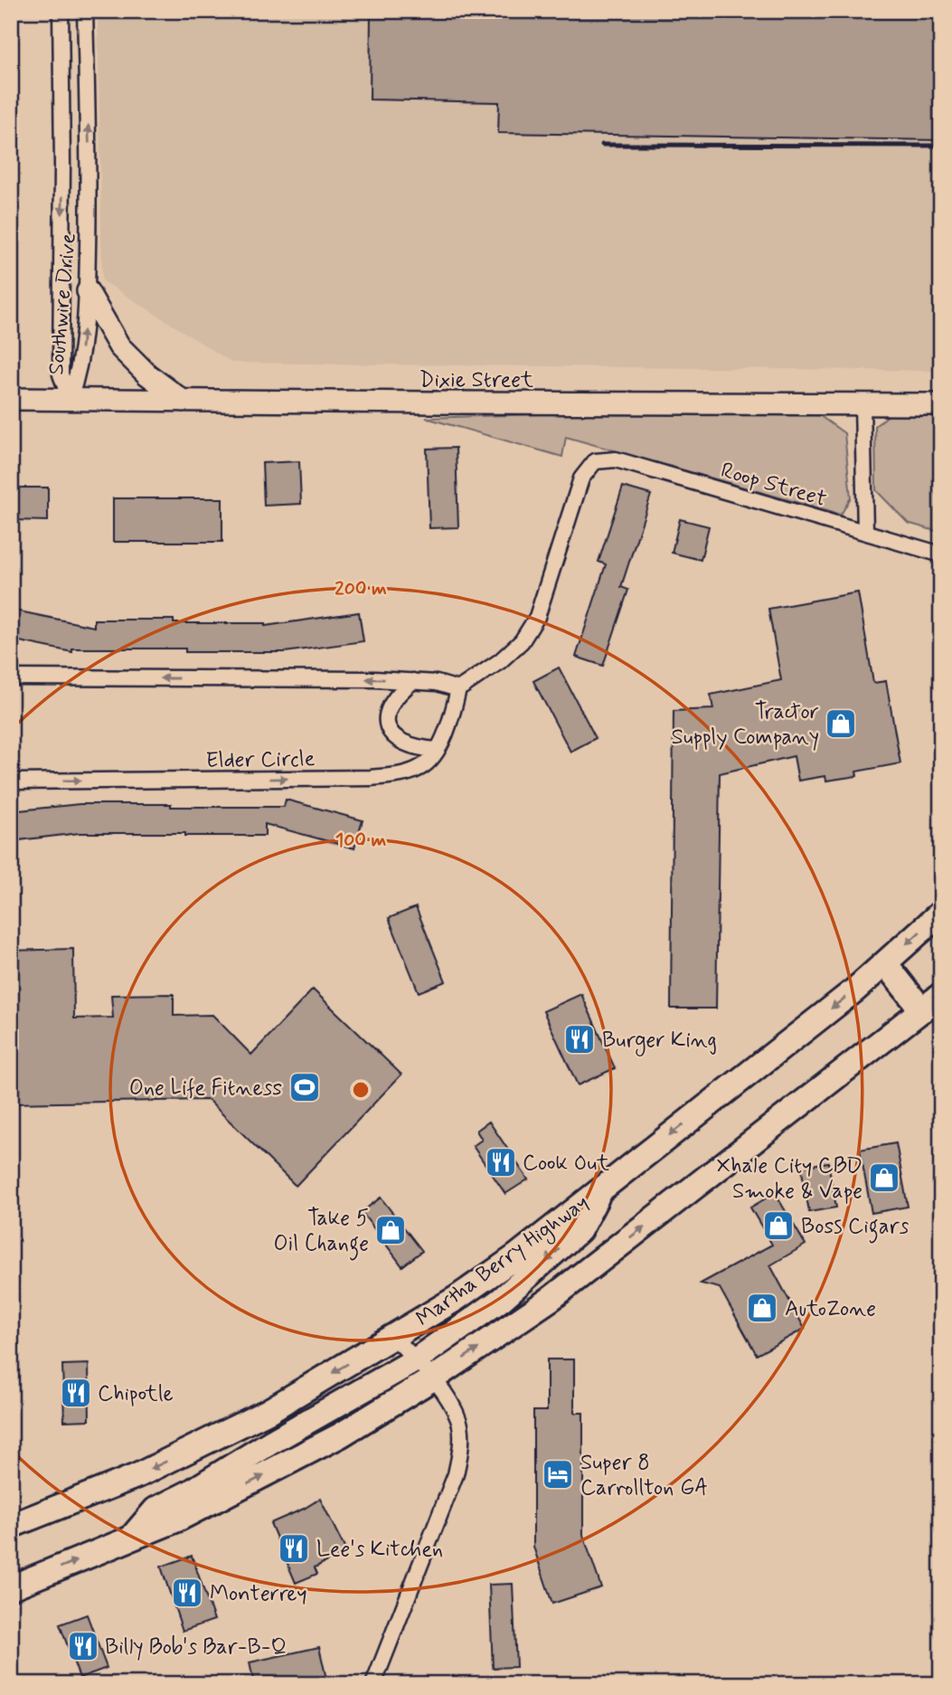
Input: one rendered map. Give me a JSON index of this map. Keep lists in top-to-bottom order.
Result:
{
  "streets": {
    "main road": ["Martha Berry Highway"],
    "street": [
      "Southwire Drive",
      "Dixie Street",
      "Roop Street",
      "Elder Circle"
    ]
  },
  "crossings": [
    ["Southwire Drive", "Dixie Street"],
    ["Roop Street", "Elder Circle"]
  ],
  "places": {
    "shop": [
      "Tractor Supply Company",
      "Xhale City CBD Smoke & Vape",
      "Boss Cigars",
      "Take 5 Oil Change",
      "AutoZone"
    ],
    "restaurant": [
      "Burger King",
      "Cook Out",
      "Chipotle",
      "Lee's Kitchen",
      "Monterrey",
      "Billy Bob's Bar-B-Q"
    ],
    "sports": ["One Life Fitness"],
    "hotel": ["Super 8 Carrollton GA"]
  },
  "rings": ["200 m", "100 m"]
}
